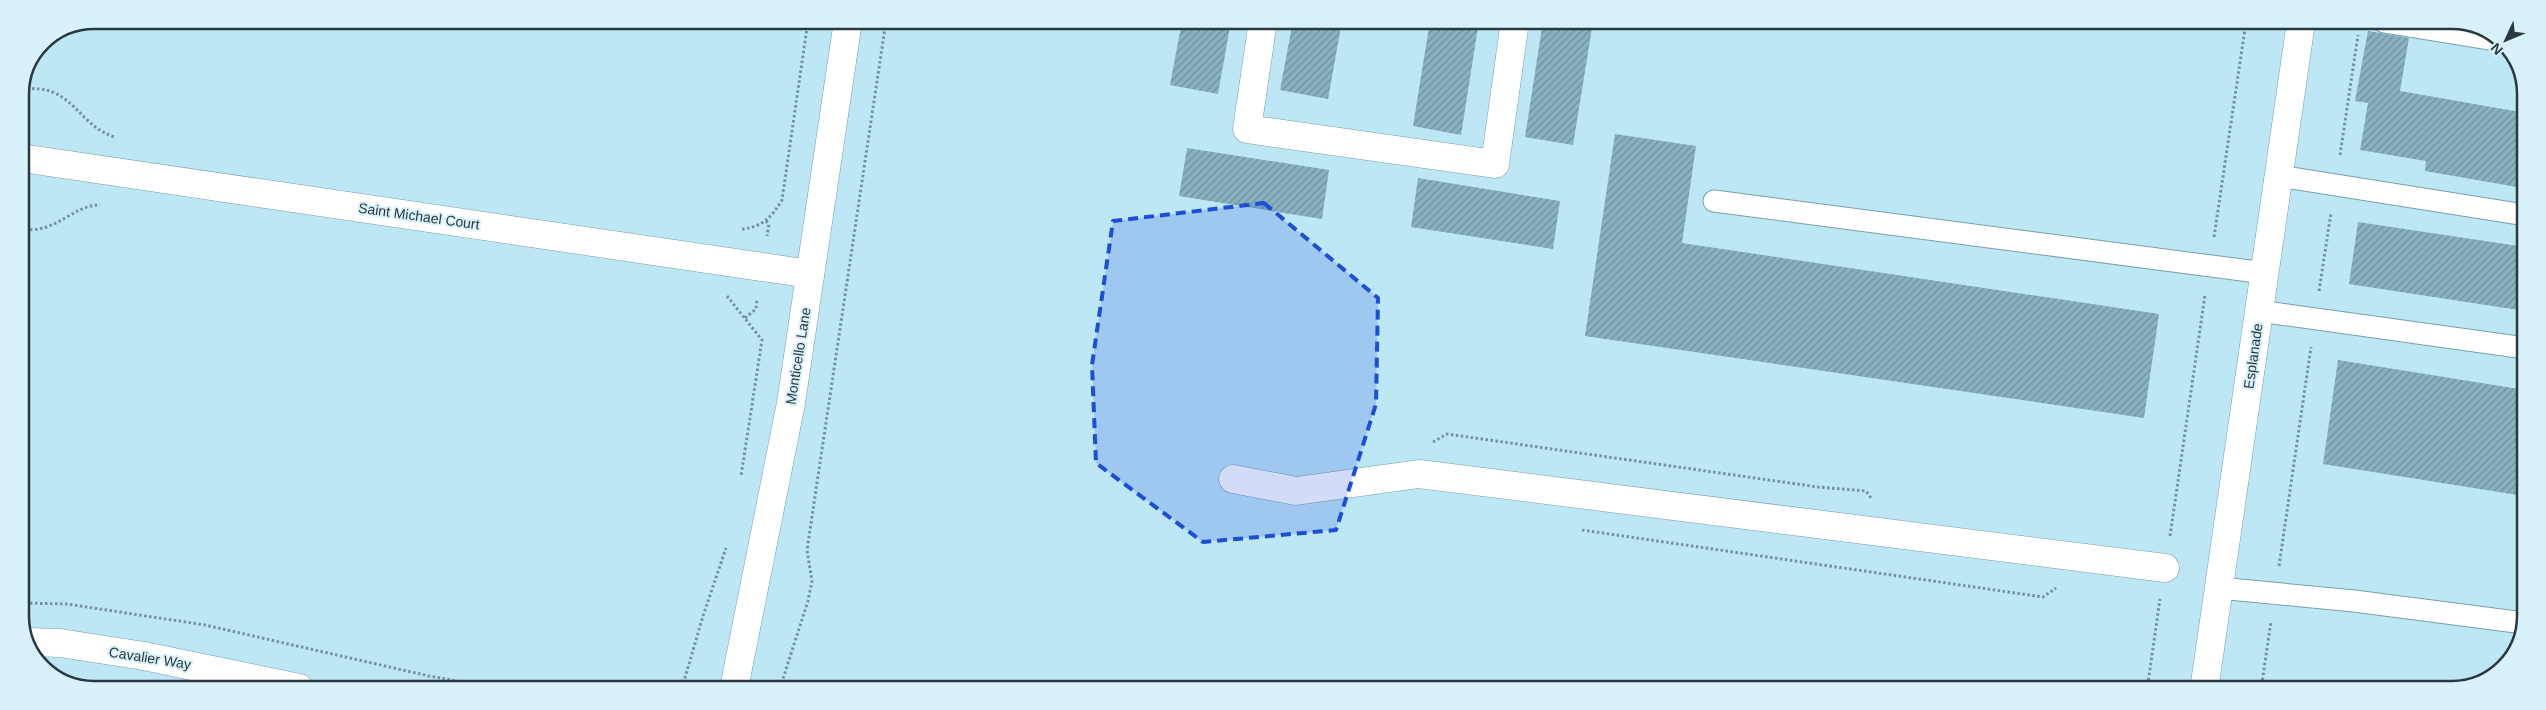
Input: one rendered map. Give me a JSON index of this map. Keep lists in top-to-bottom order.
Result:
{
  "streets": {
    "street": [
      "Saint Michael Court",
      "Monticello Lane",
      "Esplanade",
      "Cavalier Way"
    ]
  },
  "crossings": [
    ["Saint Michael Court", "Monticello Lane"]
  ],
  "north": "bottom left"
}
